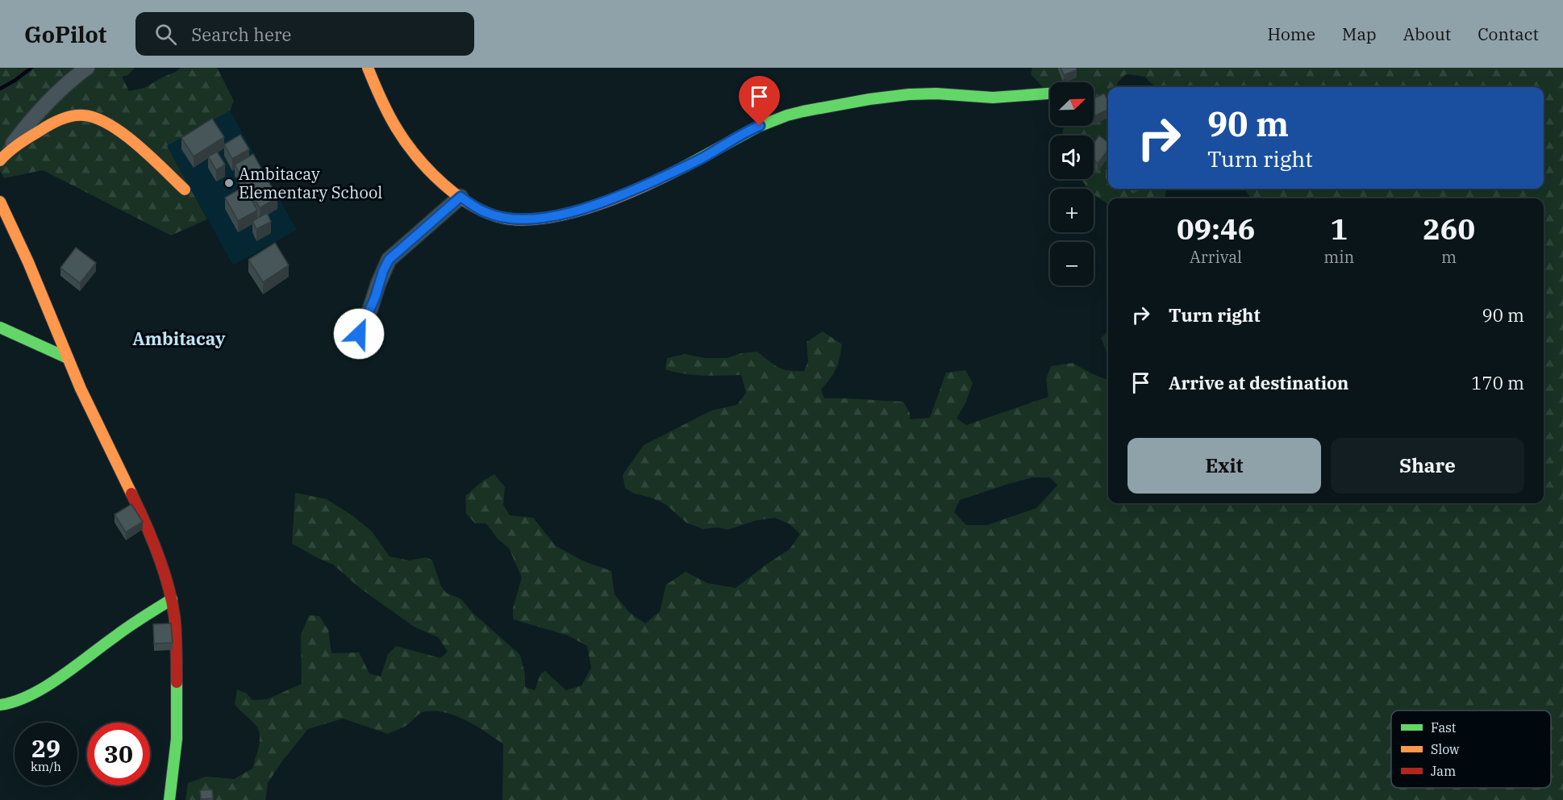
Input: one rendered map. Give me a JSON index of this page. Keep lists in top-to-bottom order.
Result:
{
  "districts": ["Ambitacay"],
  "places": ["Ambitacay Elementary School"],
  "legend": ["Fast", "Slow", "Jam"],
  "north": "top right",
  "page": {
    "header": "GoPilot",
    "search": "Search here",
    "nav": [
      "Home",
      "Map",
      "About",
      "Contact"
    ],
    "map_buttons": ["+", "−"],
    "turn": ["90 m", "Turn right"],
    "eta": [
      "09:46",
      "Arrival",
      "1",
      "min",
      "260",
      "m"
    ],
    "list": [
      {
        "name": "Turn right",
        "value": "90 m"
      },
      {
        "name": "Arrive at destination",
        "value": "170 m"
      }
    ],
    "buttons": ["Exit", "Share"],
    "speed": "29 km/h",
    "limit": "30"
  }
}
